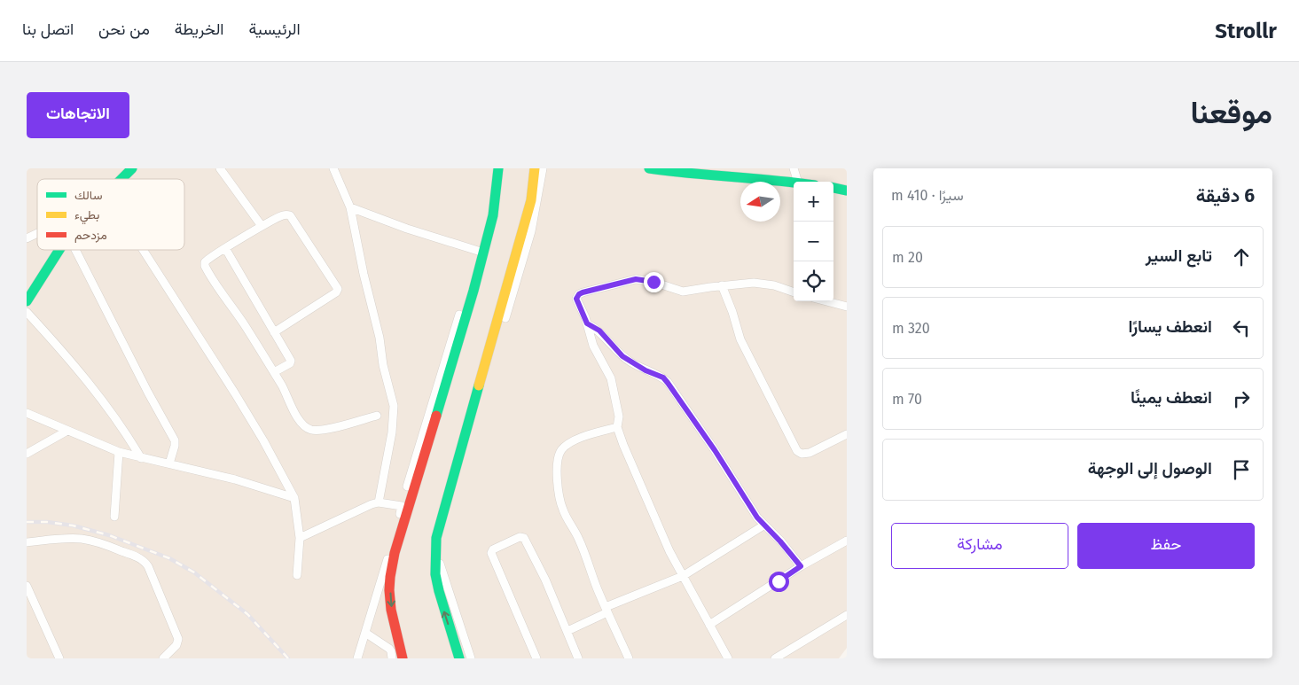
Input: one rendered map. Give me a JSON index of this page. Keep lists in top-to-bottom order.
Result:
{
  "legend": ["سالك", "بطيء", "مزدحم"],
  "north": "left",
  "page": {
    "header": "Strollr",
    "nav": [
      "الرئيسية",
      "الخريطة",
      "من نحن",
      "اتصل بنا"
    ],
    "title": "موقعنا",
    "buttons": [
      "الاتجاهات",
      ["حفظ", "مشاركة"]
    ],
    "heading": ["6 دقيقة", "سيرًا · 410 m"],
    "map_buttons": ["+", "−"],
    "list": [
      ["تابع السير", "20 m"],
      ["انعطف يسارًا", "320 m"],
      ["انعطف يمينًا", "70 m"],
      "الوصول إلى الوجهة"
    ]
  }
}
